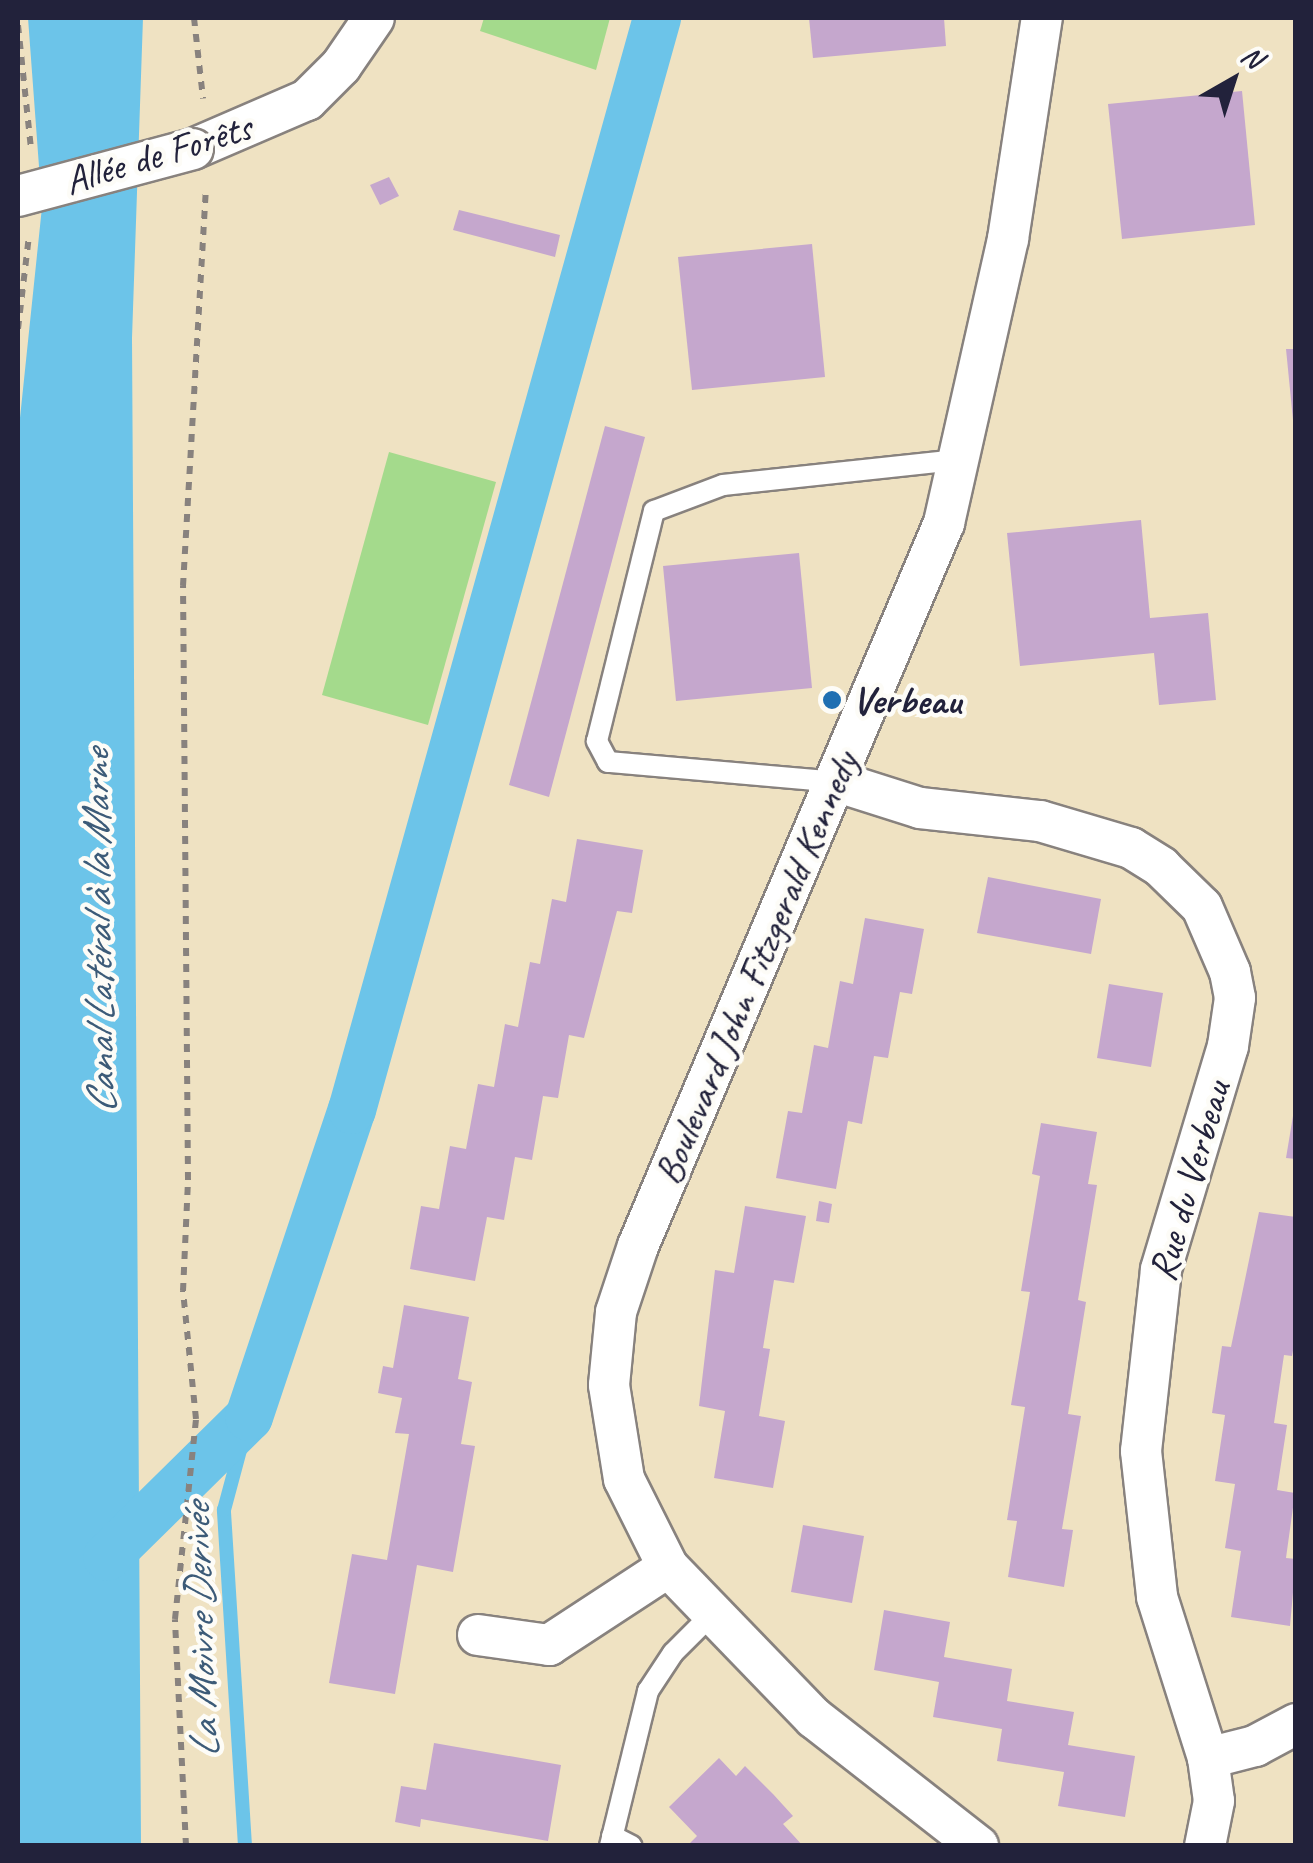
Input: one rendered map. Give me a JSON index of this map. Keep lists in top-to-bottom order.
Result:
{
  "streets": {
    "street": ["Allée de Forêts", "Boulevard John Fitzgerald Kennedy", "Rue du Verbeau"]
  },
  "crossings": [
    ["Boulevard John Fitzgerald Kennedy", "Rue du Verbeau"]
  ],
  "water": ["Canal Latéral à la Marne", "La Moivre Derivée"],
  "places": ["Verbeau"],
  "north": "top right"
}
